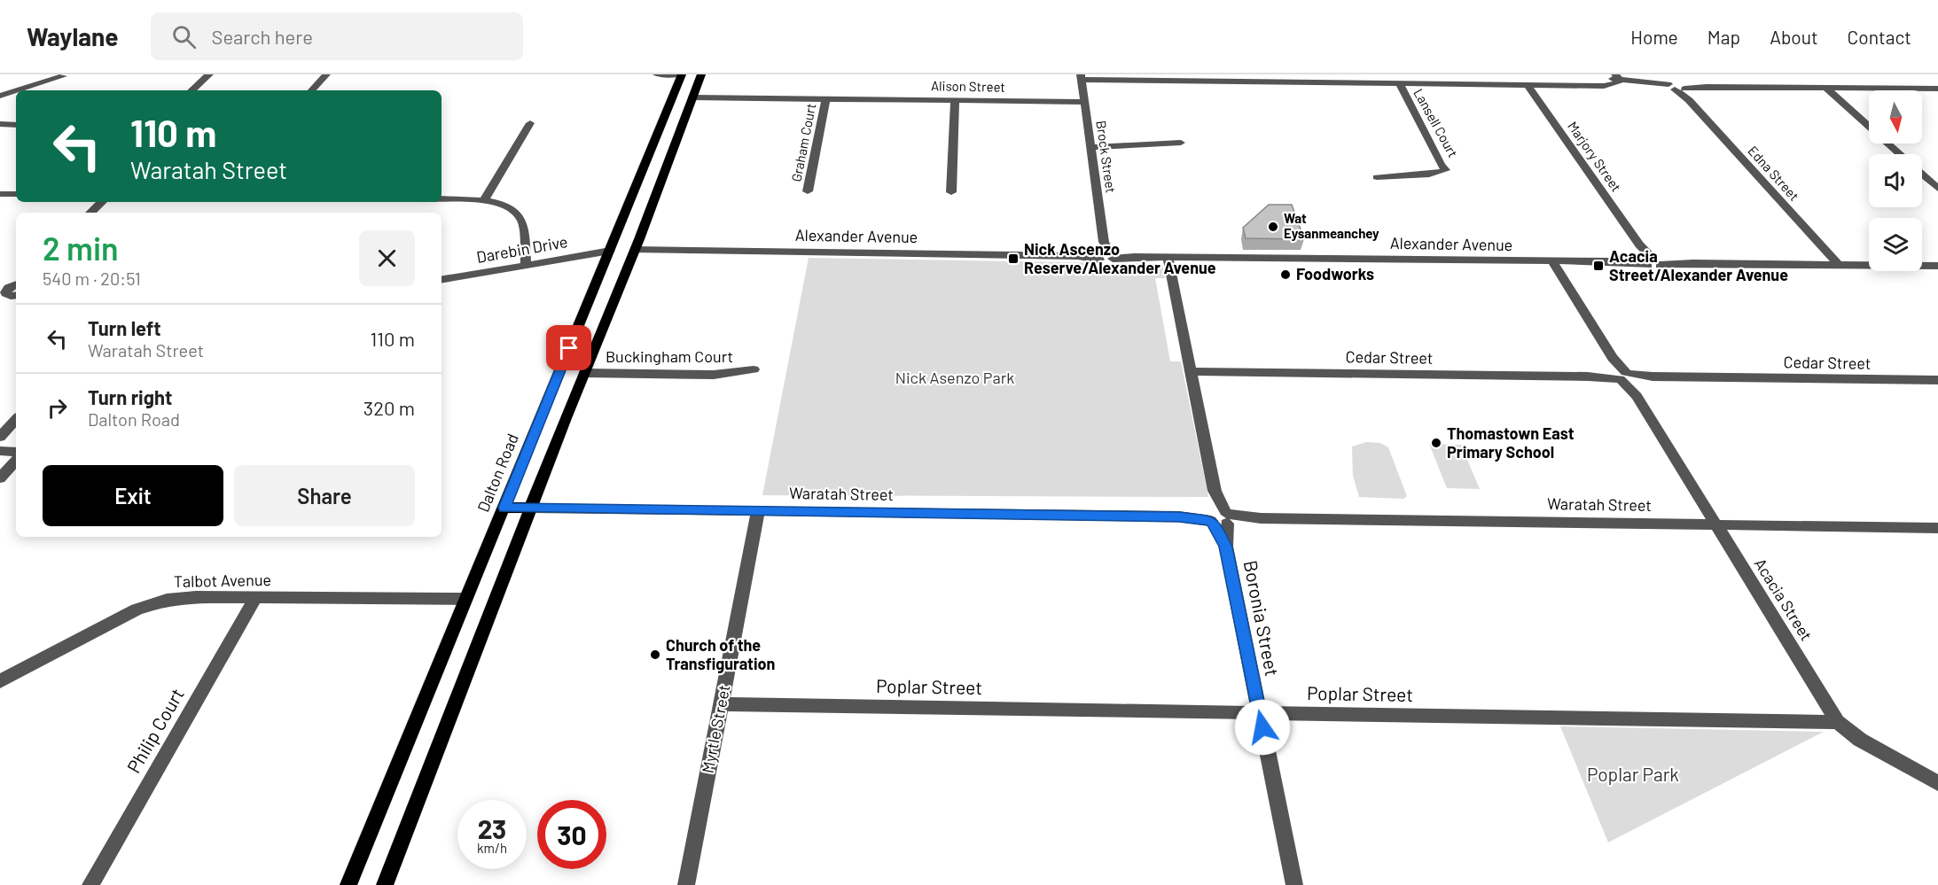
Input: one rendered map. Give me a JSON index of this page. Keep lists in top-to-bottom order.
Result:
{
  "streets": {
    "main road": ["Dalton Road", "Waratah Street"],
    "street": [
      "Alison Street",
      "Lansell Court",
      "Graham Court",
      "Brock Street",
      "Marjory Street",
      "Edna Street",
      "Alexander Avenue",
      "Darebin Drive",
      "Buckingham Court",
      "Cedar Street",
      "Talbot Avenue",
      "Acacia Street",
      "Boronia Street",
      "Poplar Street",
      "Myrtle Street",
      "Philip Court"
    ]
  },
  "crossings": [
    ["Alison Street", "Graham Court"],
    ["Alison Street", "Brock Street"],
    ["Brock Street", "Alexander Avenue"],
    ["Marjory Street", "Alexander Avenue"],
    ["Edna Street", "Alexander Avenue"],
    ["Alexander Avenue", "Acacia Street"],
    ["Alexander Avenue", "Boronia Street"],
    ["Darebin Drive", "Dalton Road"],
    ["Cedar Street", "Acacia Street"],
    ["Cedar Street", "Boronia Street"],
    ["Dalton Road", "Waratah Street"],
    ["Dalton Road", "Talbot Avenue"],
    ["Waratah Street", "Acacia Street"],
    ["Waratah Street", "Boronia Street"],
    ["Waratah Street", "Myrtle Street"],
    ["Talbot Avenue", "Philip Court"],
    ["Acacia Street", "Poplar Street"],
    ["Boronia Street", "Poplar Street"],
    ["Poplar Street", "Myrtle Street"]
  ],
  "parks": ["Nick Asenzo Park", "Poplar Park"],
  "places": {
    "other": [
      "Wat Eysanmeanchey",
      "Foodworks",
      "Thomastown East Primary School",
      "Church of the Transfiguration"
    ],
    "transit": ["Nick Ascenzo Reserve/Alexander Avenue", "Acacia Street/Alexander Avenue"]
  },
  "north": "bottom",
  "page": {
    "header": "Waylane",
    "search": "Search here",
    "nav": [
      "Home",
      "Map",
      "About",
      "Contact"
    ],
    "turn": ["110 m", "Waratah Street"],
    "heading": ["2 min", "540 m · 20:51"],
    "list": [
      {
        "name": "Turn left",
        "note": "Waratah Street",
        "value": "110 m"
      },
      {
        "name": "Turn right",
        "note": "Dalton Road",
        "value": "320 m"
      }
    ],
    "buttons": ["Exit", "Share"],
    "speed": "23 km/h",
    "limit": "30"
  }
}
